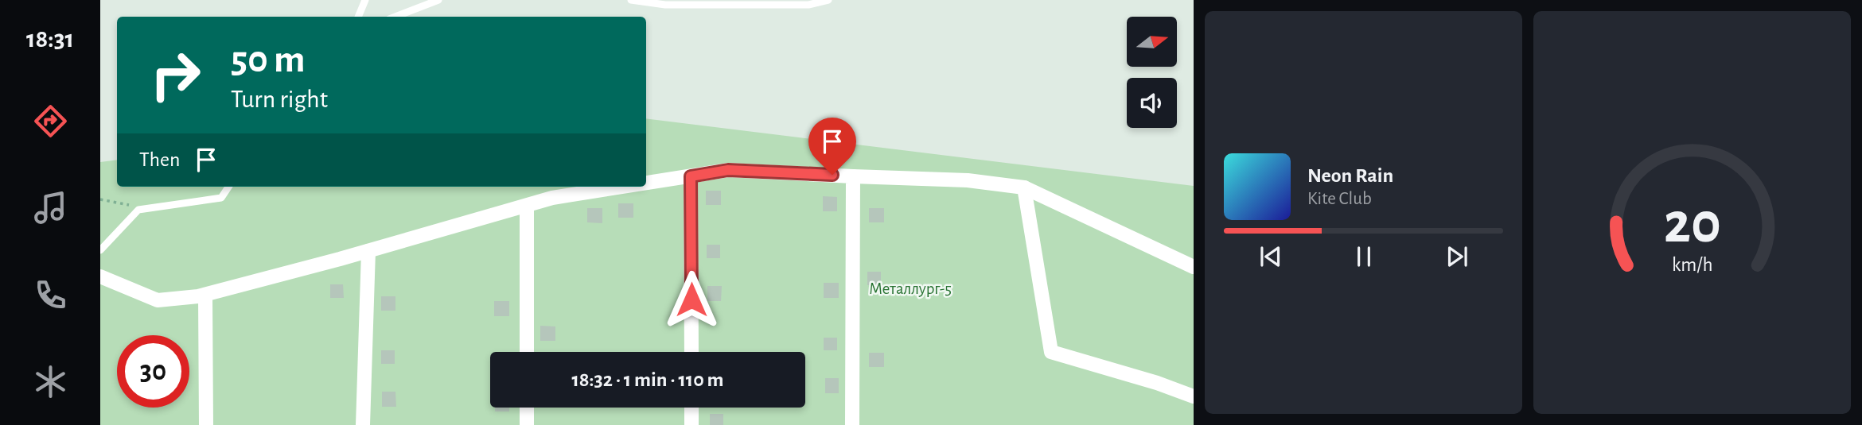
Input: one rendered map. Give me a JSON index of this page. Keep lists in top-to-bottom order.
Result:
{
  "parks": ["Металлург-5"],
  "north": "right",
  "page": {
    "tabs": "18:31",
    "turn": ["50 m", "Turn right"],
    "then": "Then",
    "song": ["Neon Rain", "Kite Club"],
    "limit": "30",
    "trip": "18:32 · 1 min · 110 m",
    "gauge": ["20", "km/h"]
  }
}
